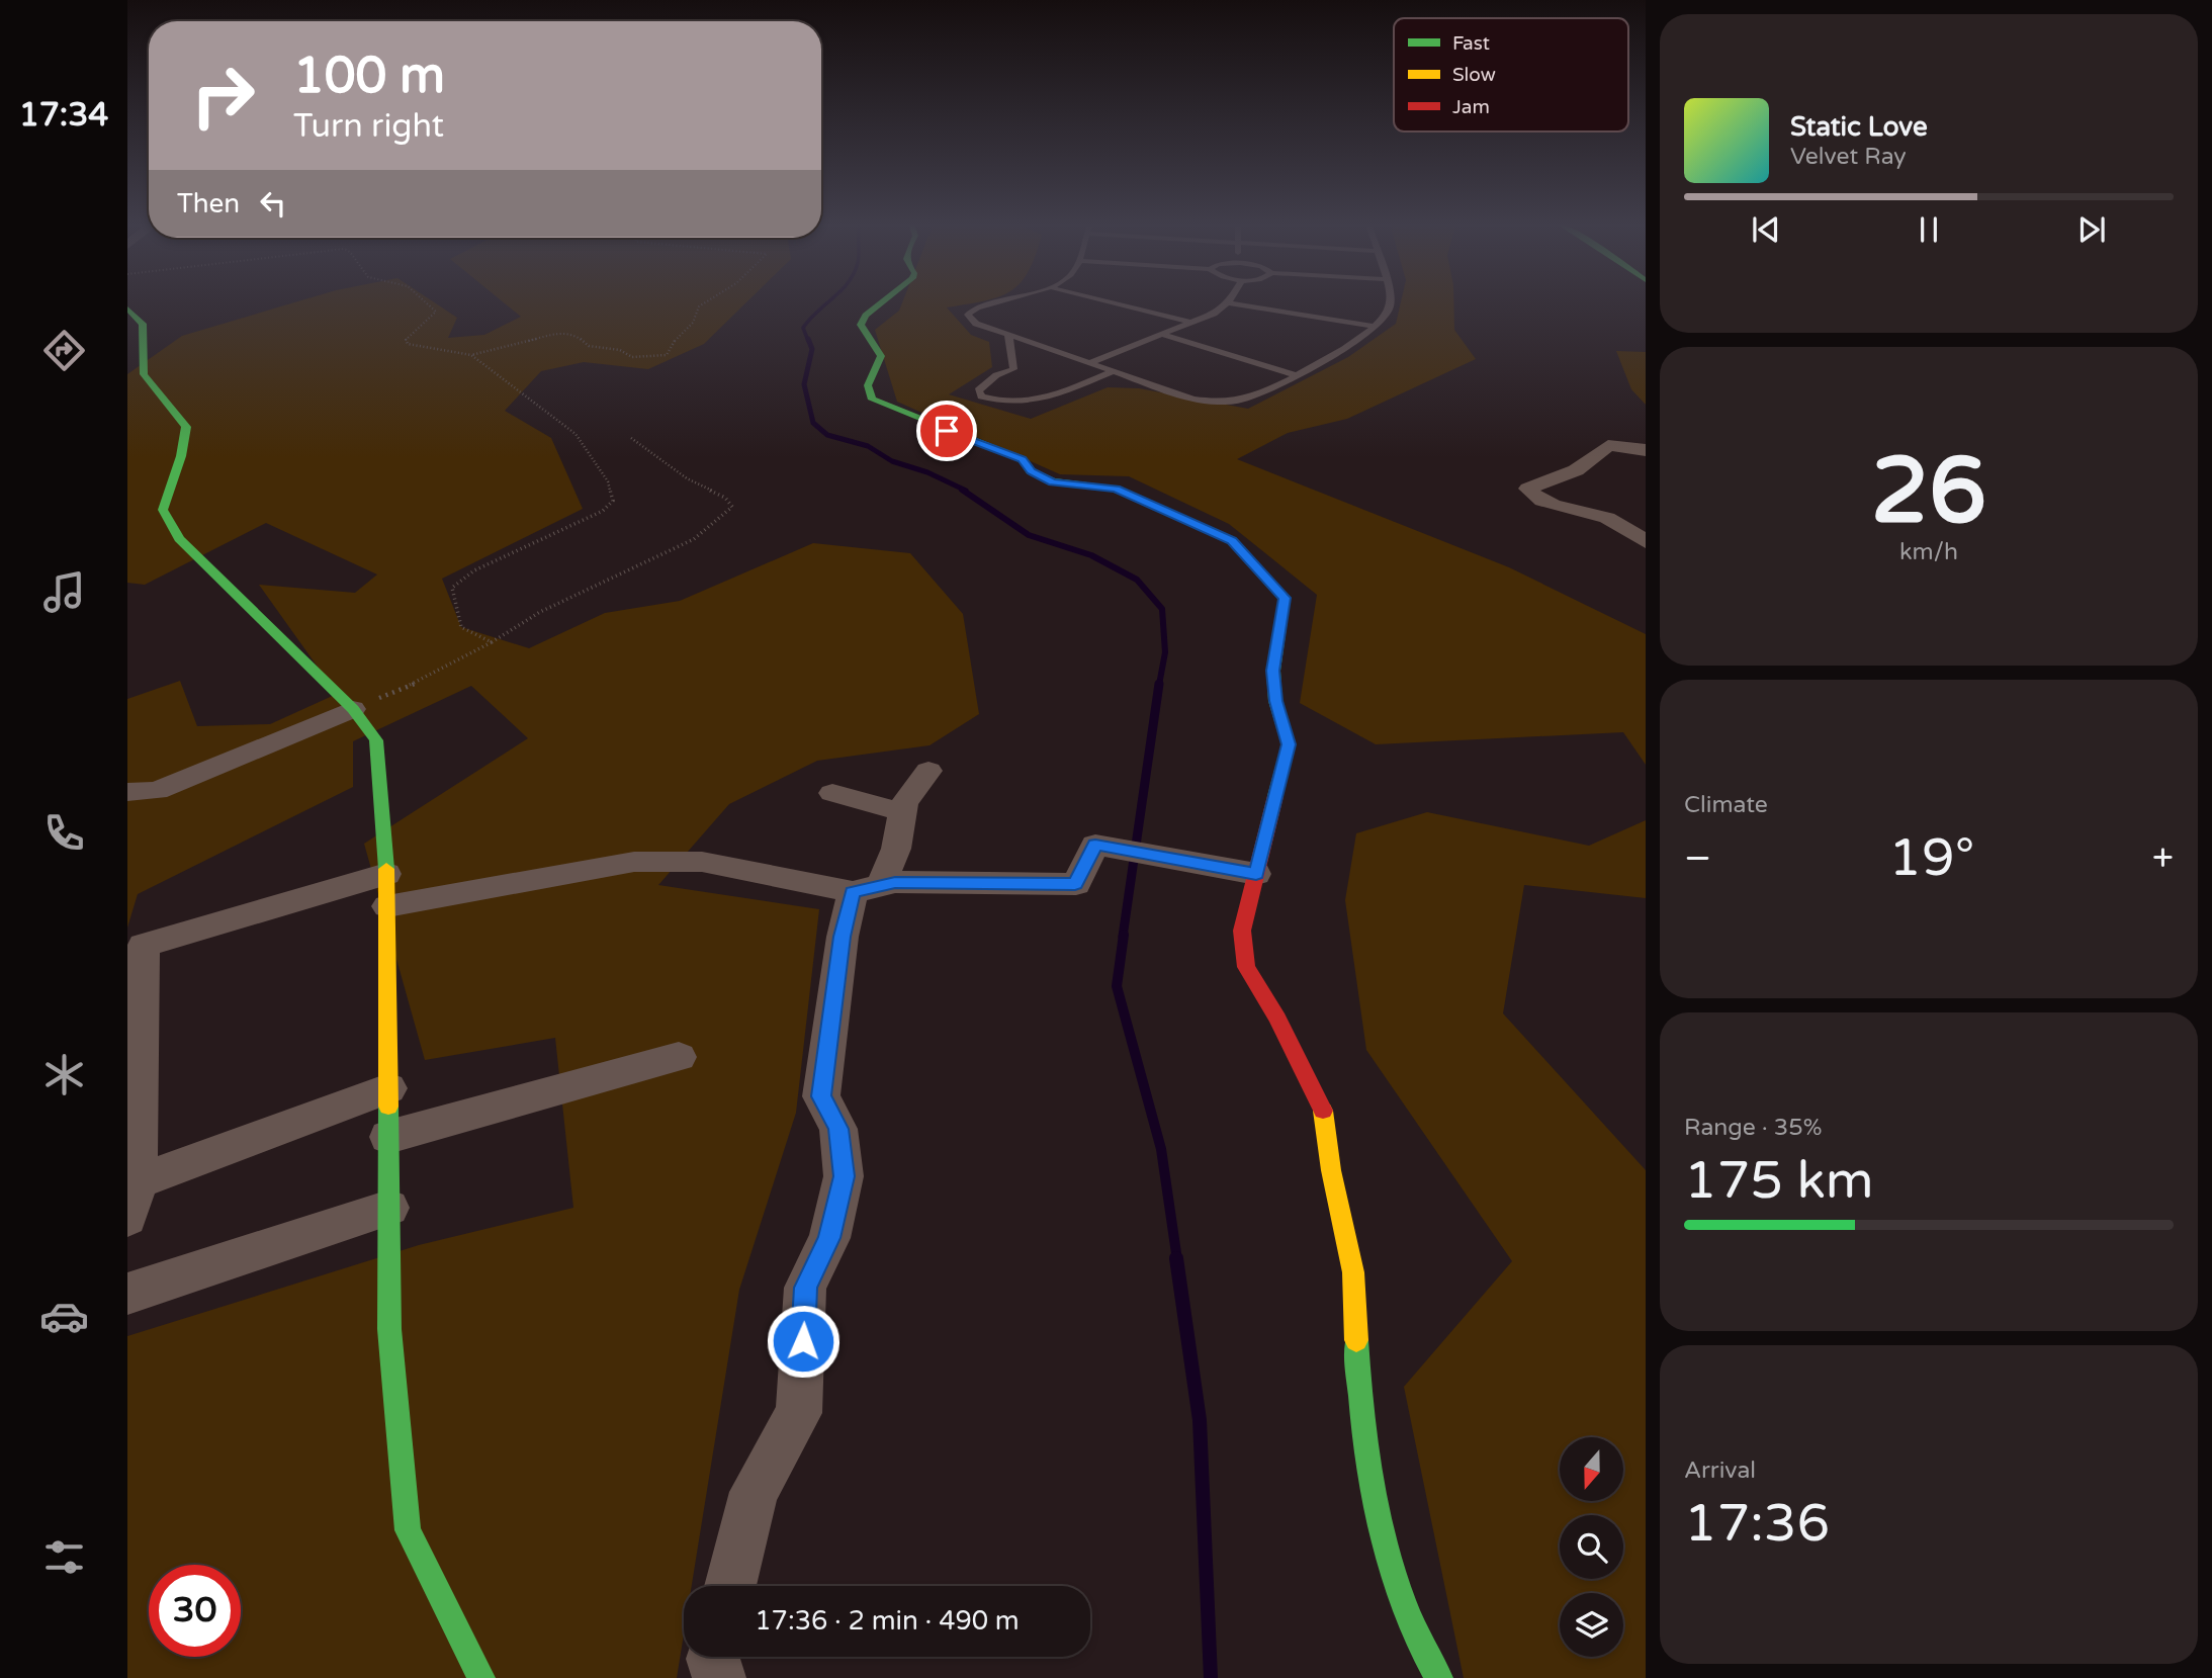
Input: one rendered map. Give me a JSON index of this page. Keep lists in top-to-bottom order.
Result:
{
  "legend": ["Fast", "Slow", "Jam"],
  "north": "bottom",
  "page": {
    "tabs": "17:34",
    "turn": ["100 m", "Turn right"],
    "song": ["Static Love", "Velvet Ray"],
    "then": "Then",
    "tile": [
      ["26", "km/h"],
      "Climate",
      ["Range · 35%", "175 km"],
      ["Arrival", "17:36"]
    ],
    "heat": ["−", "19°", "+"],
    "limit": "30",
    "trip": "17:36 · 2 min · 490 m"
  }
}
